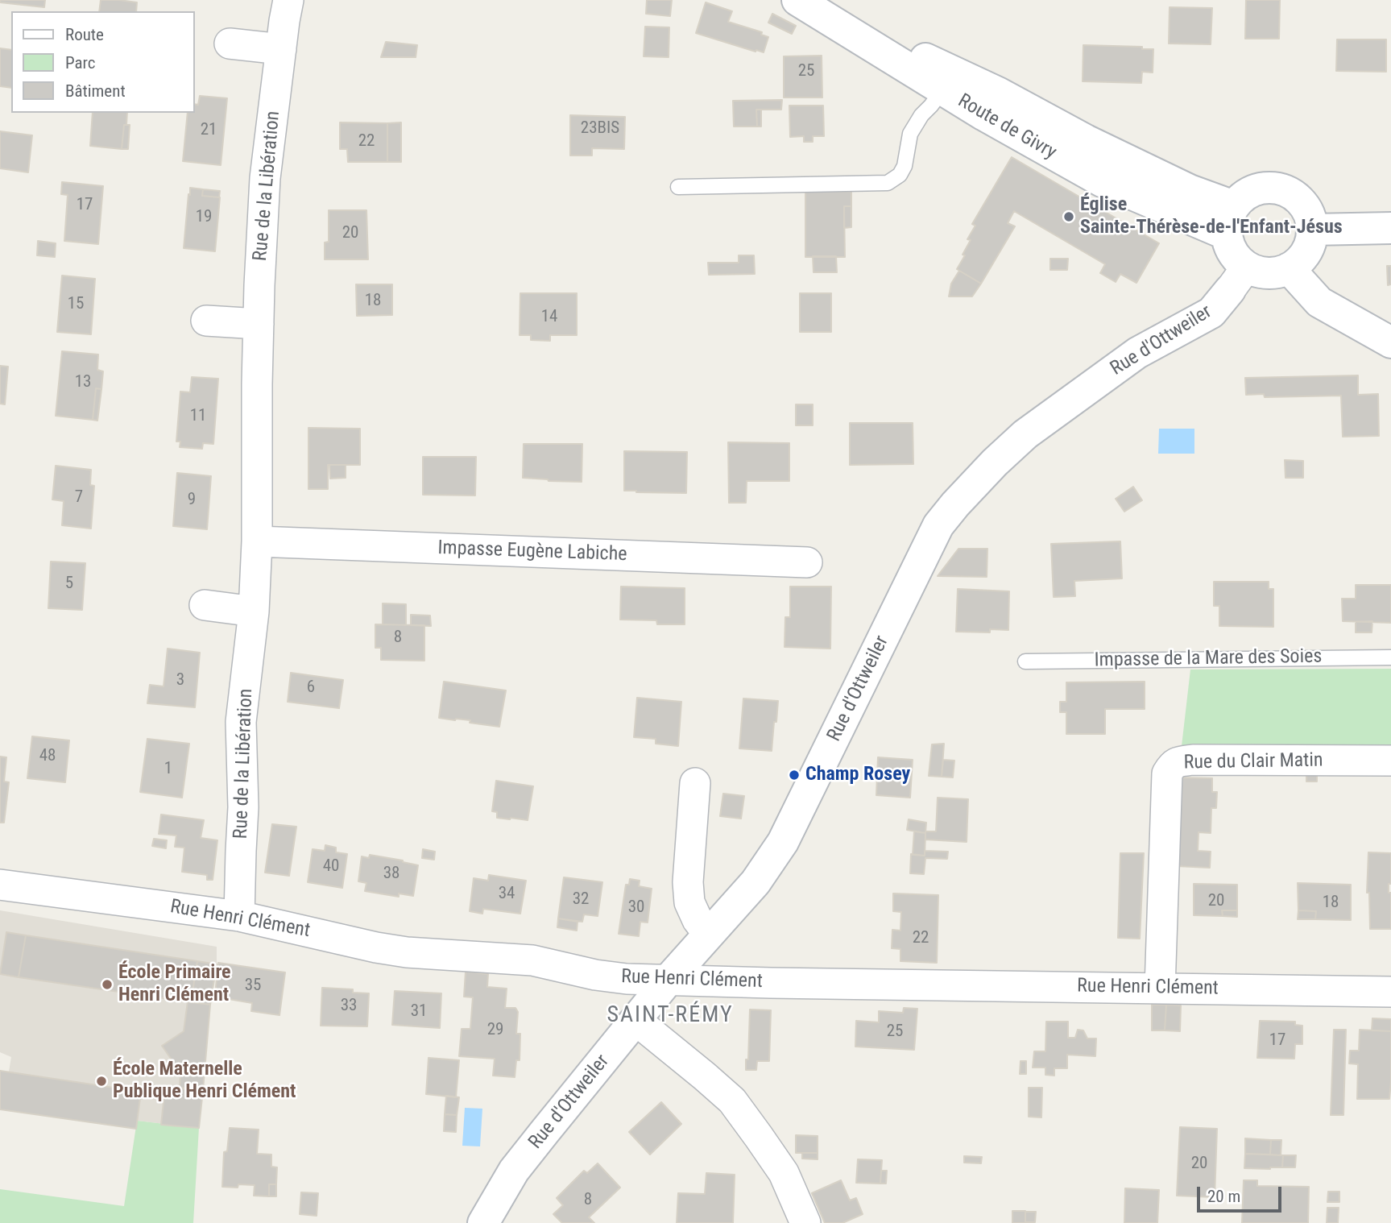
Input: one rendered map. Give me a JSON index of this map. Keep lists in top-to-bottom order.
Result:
{
  "streets": {
    "street": [
      "Route de Givry",
      "Rue de la Libération",
      "Rue d'Ottweiler",
      "Impasse Eugène Labiche",
      "Rue du Clair Matin",
      "Rue Henri Clément"
    ],
    "lane": ["Impasse de la Mare des Soies"]
  },
  "crossings": [
    ["Route de Givry", "Rue d'Ottweiler"],
    ["Rue de la Libération", "Impasse Eugène Labiche"],
    ["Rue de la Libération", "Rue Henri Clément"],
    ["Rue d'Ottweiler", "Rue Henri Clément"],
    ["Rue du Clair Matin", "Rue Henri Clément"]
  ],
  "districts": ["SAINT-RÉMY"],
  "places": [
    "Église Sainte-Thérèse-de-l'Enfant-Jésus",
    "Champ Rosey",
    "École Primaire Henri Clément",
    "École Maternelle Publique Henri Clément"
  ],
  "house_numbers": [
    "25",
    "23BIS",
    "21",
    "22",
    "17",
    "19",
    "20",
    "18",
    "15",
    "14",
    "13",
    "11",
    "7",
    "9",
    "5",
    "8",
    "3",
    "6",
    "48",
    "1",
    "40",
    "38",
    "34",
    "32",
    "20",
    "18",
    "30",
    "22",
    "35",
    "33",
    "31",
    "29",
    "25",
    "17",
    "20",
    "8"
  ],
  "legend": ["Route", "Parc", "Bâtiment"],
  "scale_bar": "20 m"
}
